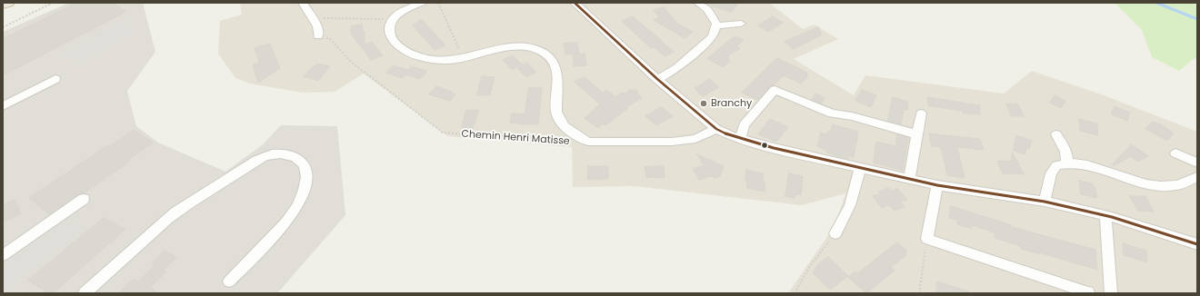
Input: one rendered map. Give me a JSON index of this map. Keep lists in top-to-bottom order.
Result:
{
  "streets": {
    "street": ["Chemin Henri Matisse"]
  },
  "places": ["Branchy"]
}
